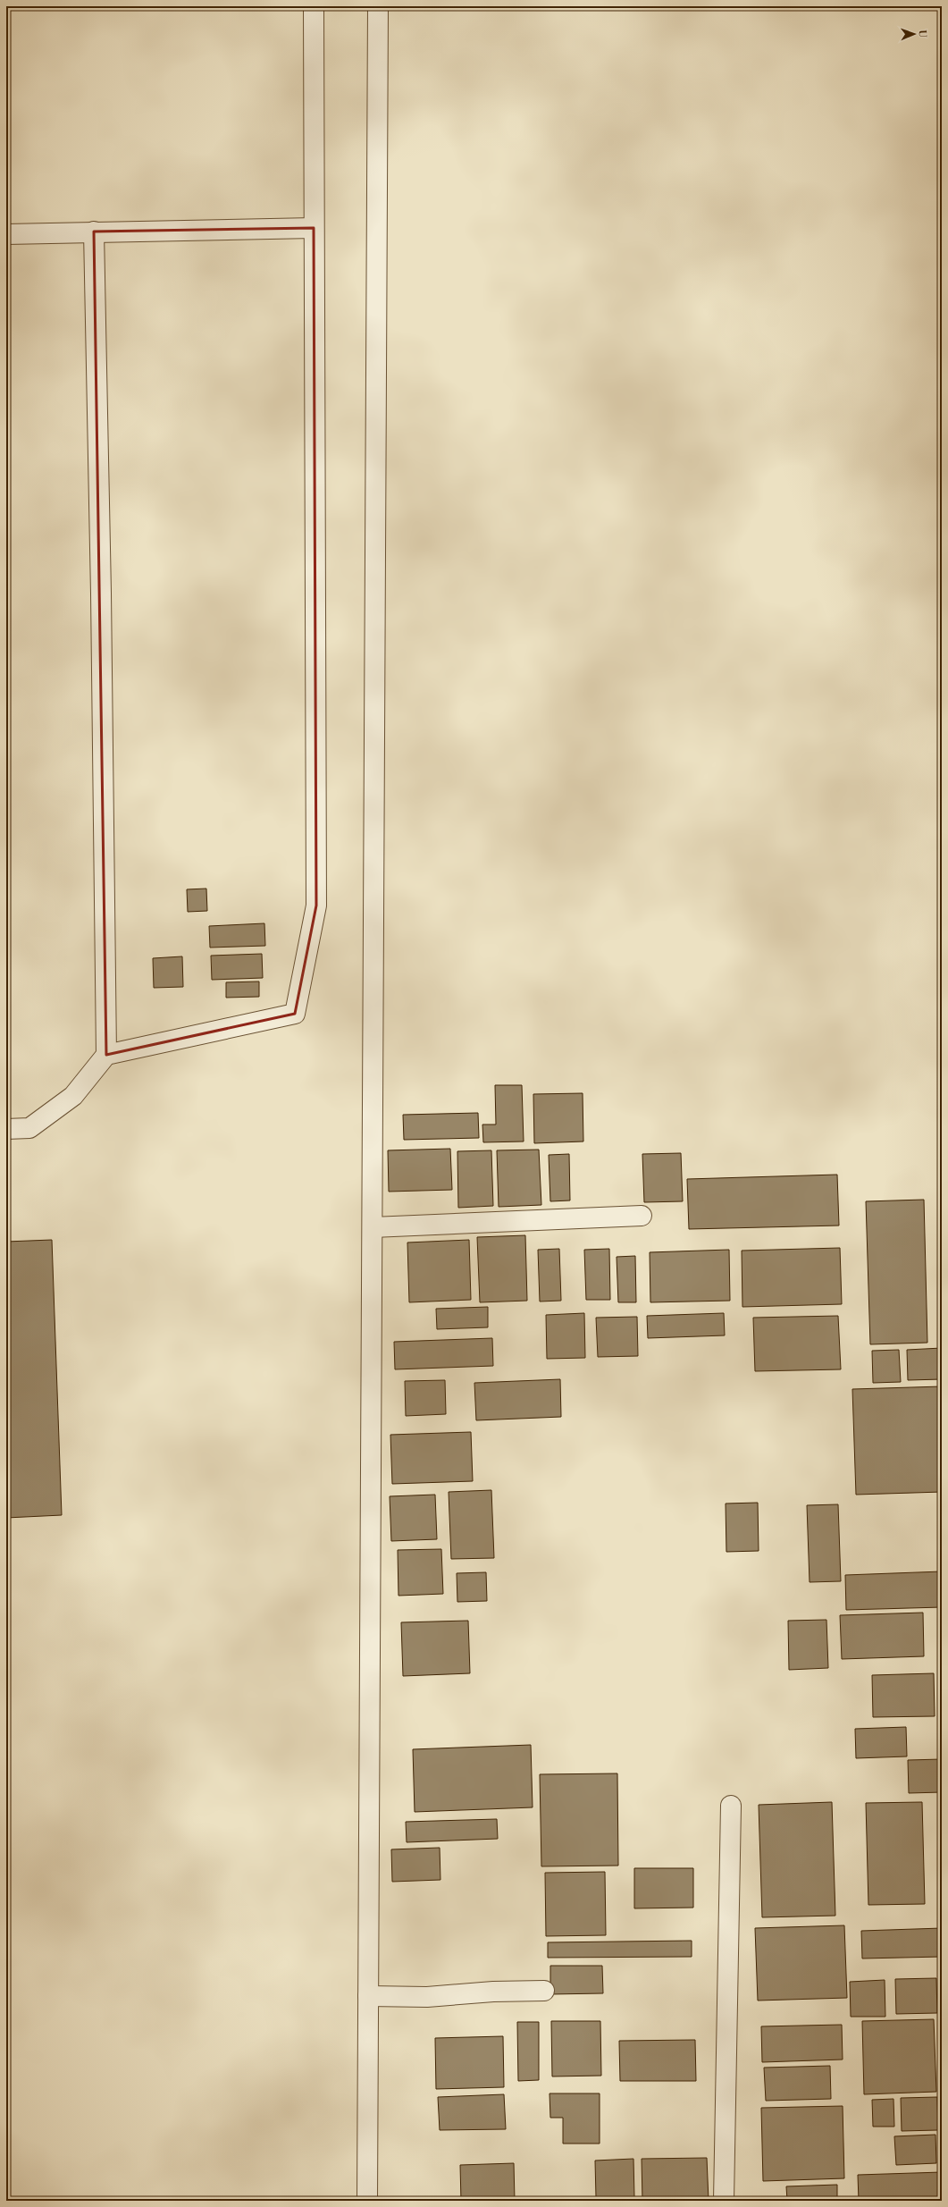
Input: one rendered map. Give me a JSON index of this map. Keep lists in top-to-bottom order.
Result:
{
  "north": "right"
}
